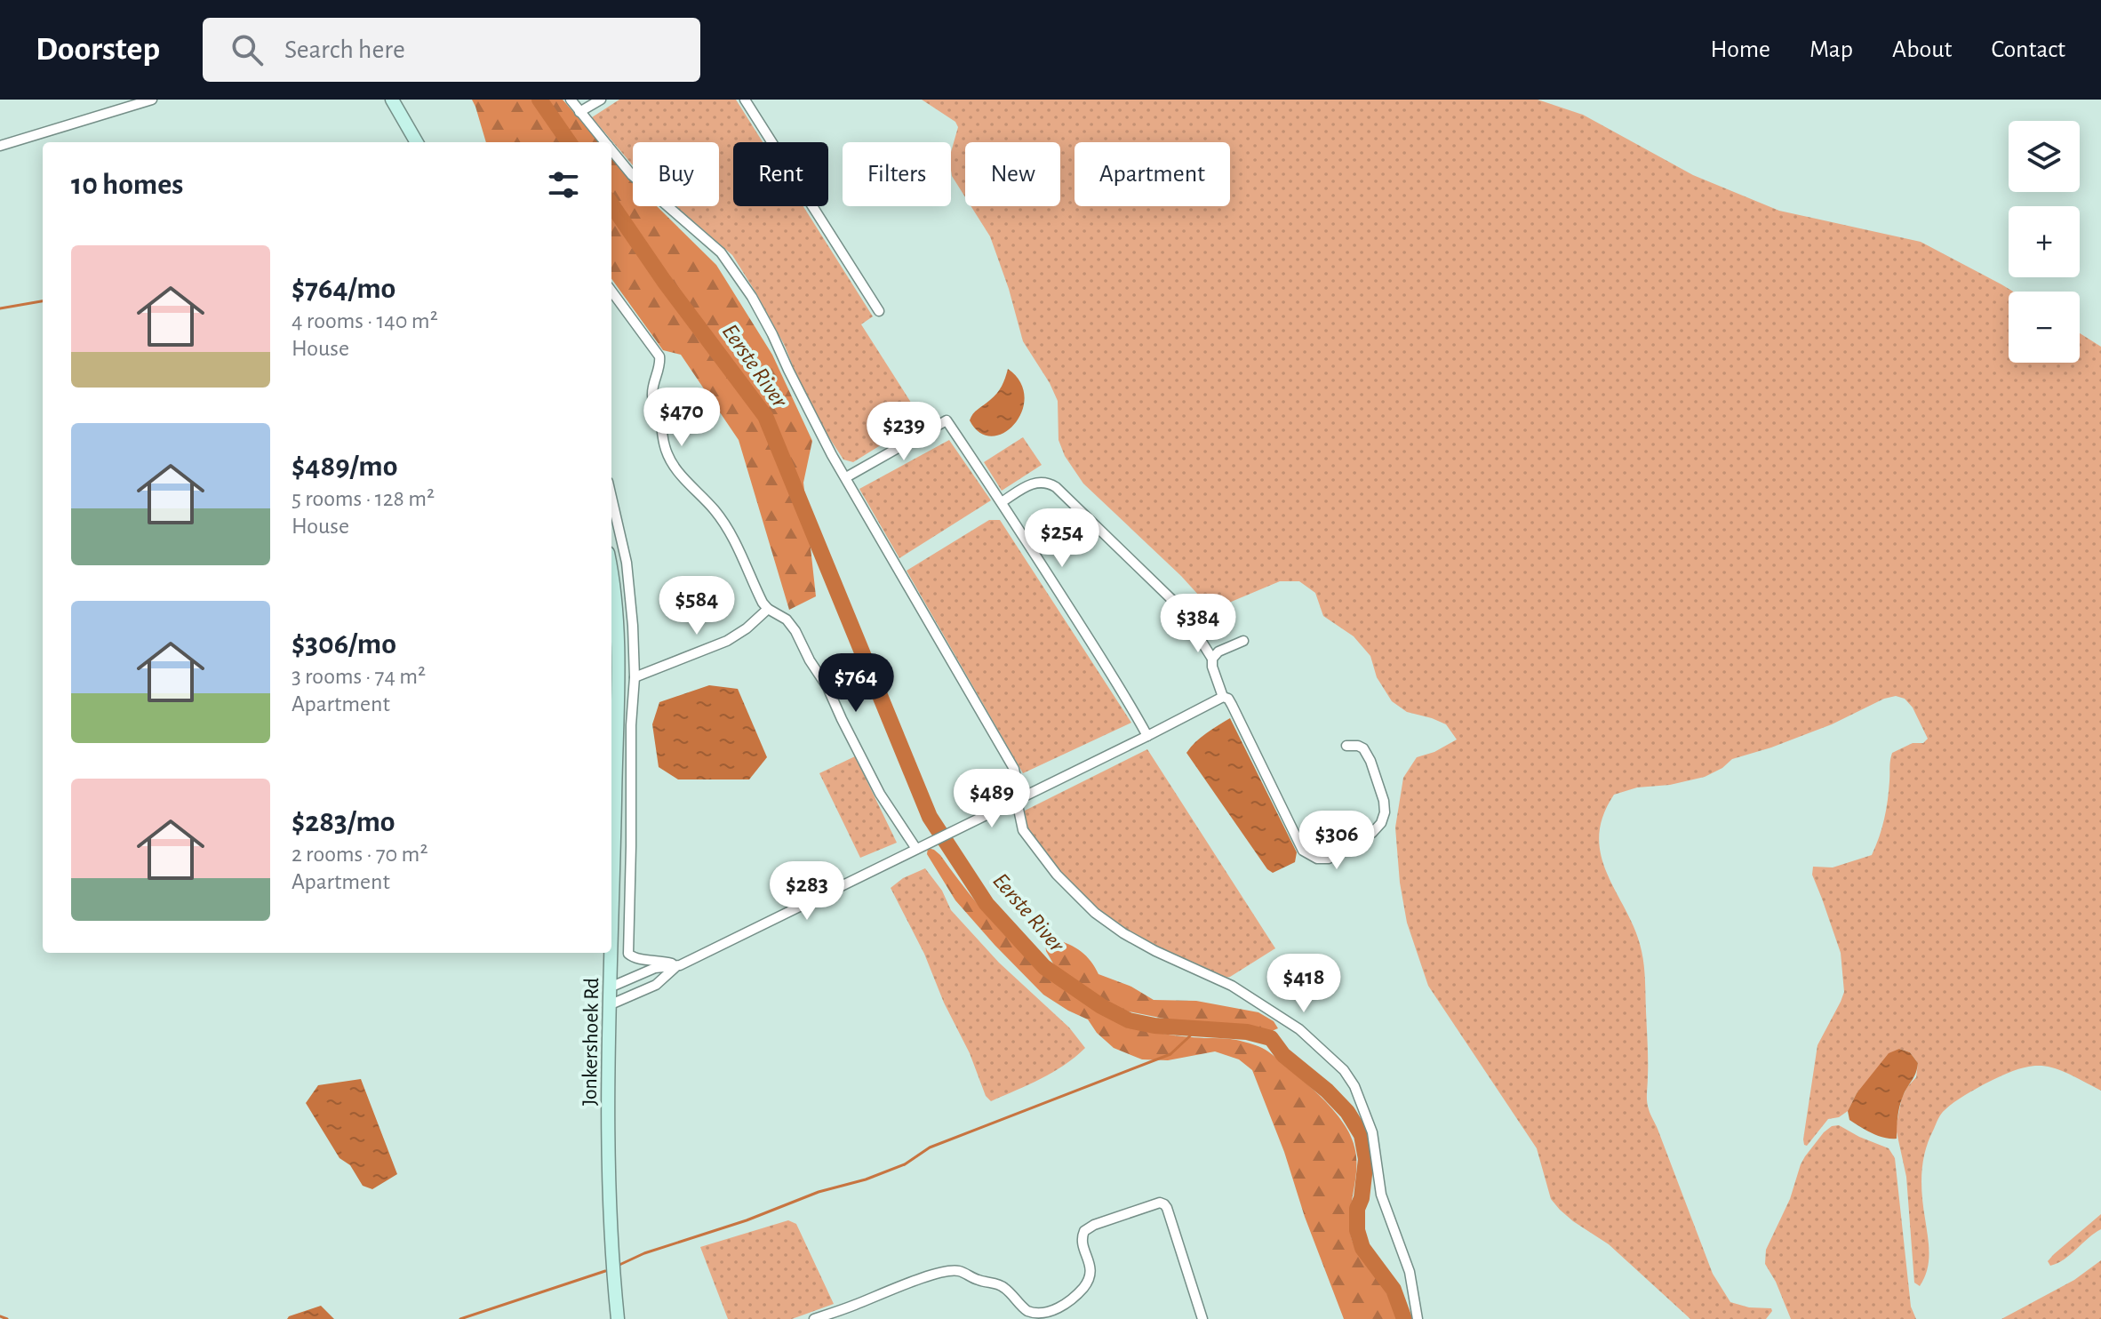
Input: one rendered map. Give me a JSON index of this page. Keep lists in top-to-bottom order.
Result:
{
  "streets": {
    "street": ["Jonkershoek Rd"]
  },
  "water": ["Eerste River"],
  "page": {
    "header": "Doorstep",
    "search": "Search here",
    "nav": [
      "Home",
      "Map",
      "About",
      "Contact"
    ],
    "map_buttons": ["+", "−"],
    "chip": [
      "Buy",
      "Rent",
      "Filters",
      "New",
      "Apartment"
    ],
    "heading": "10 homes",
    "list": [
      {
        "name": "$764/mo",
        "note": "4 rooms · 140 m² · House"
      },
      {
        "name": "$489/mo",
        "note": "5 rooms · 128 m² · House"
      },
      {
        "name": "$306/mo",
        "note": "3 rooms · 74 m² · Apartment"
      },
      {
        "name": "$283/mo",
        "note": "2 rooms · 70 m² · Apartment"
      }
    ],
    "price": [
      "$470",
      "$239",
      "$254",
      "$584",
      "$384",
      "$764",
      "$489",
      "$306",
      "$283",
      "$418"
    ]
  }
}
